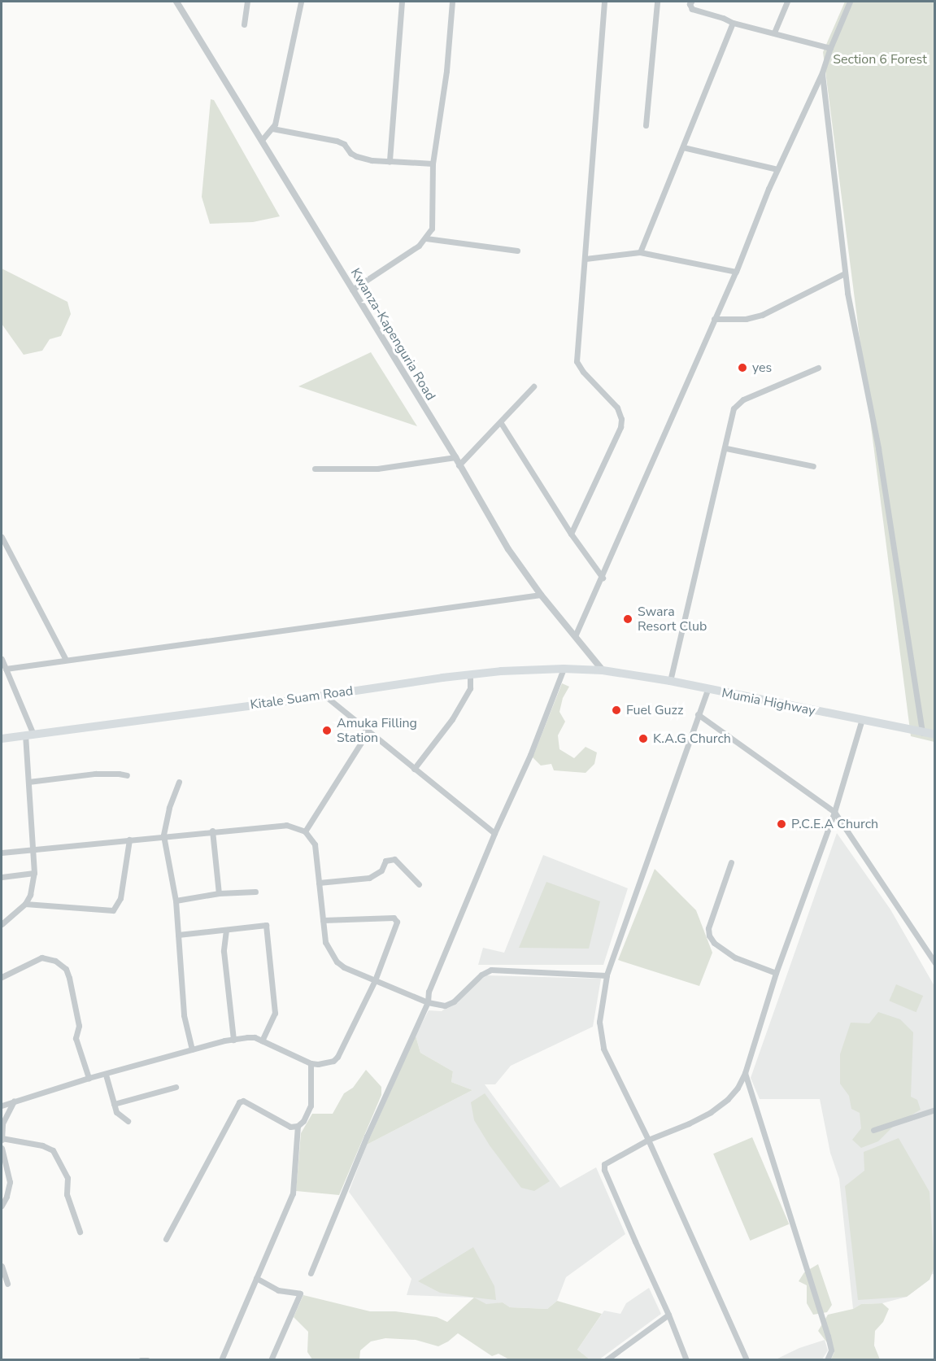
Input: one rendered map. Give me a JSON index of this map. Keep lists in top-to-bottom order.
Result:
{
  "streets": {
    "highway": ["Kitale Suam Road", "Mumia Highway"],
    "street": ["Kwanza-Kapenguria Road"]
  },
  "crossings": [
    ["Kwanza-Kapenguria Road", "Kitale Suam Road"],
    ["Kwanza-Kapenguria Road", "Mumia Highway"],
    ["Kitale Suam Road", "Mumia Highway"]
  ],
  "parks": ["Section 6 Forest"],
  "places": [
    "yes",
    "Swara Resort Club",
    "Fuel Guzz",
    "Amuka Filling Station",
    "K.A.G Church",
    "P.C.E.A Church"
  ]
}
